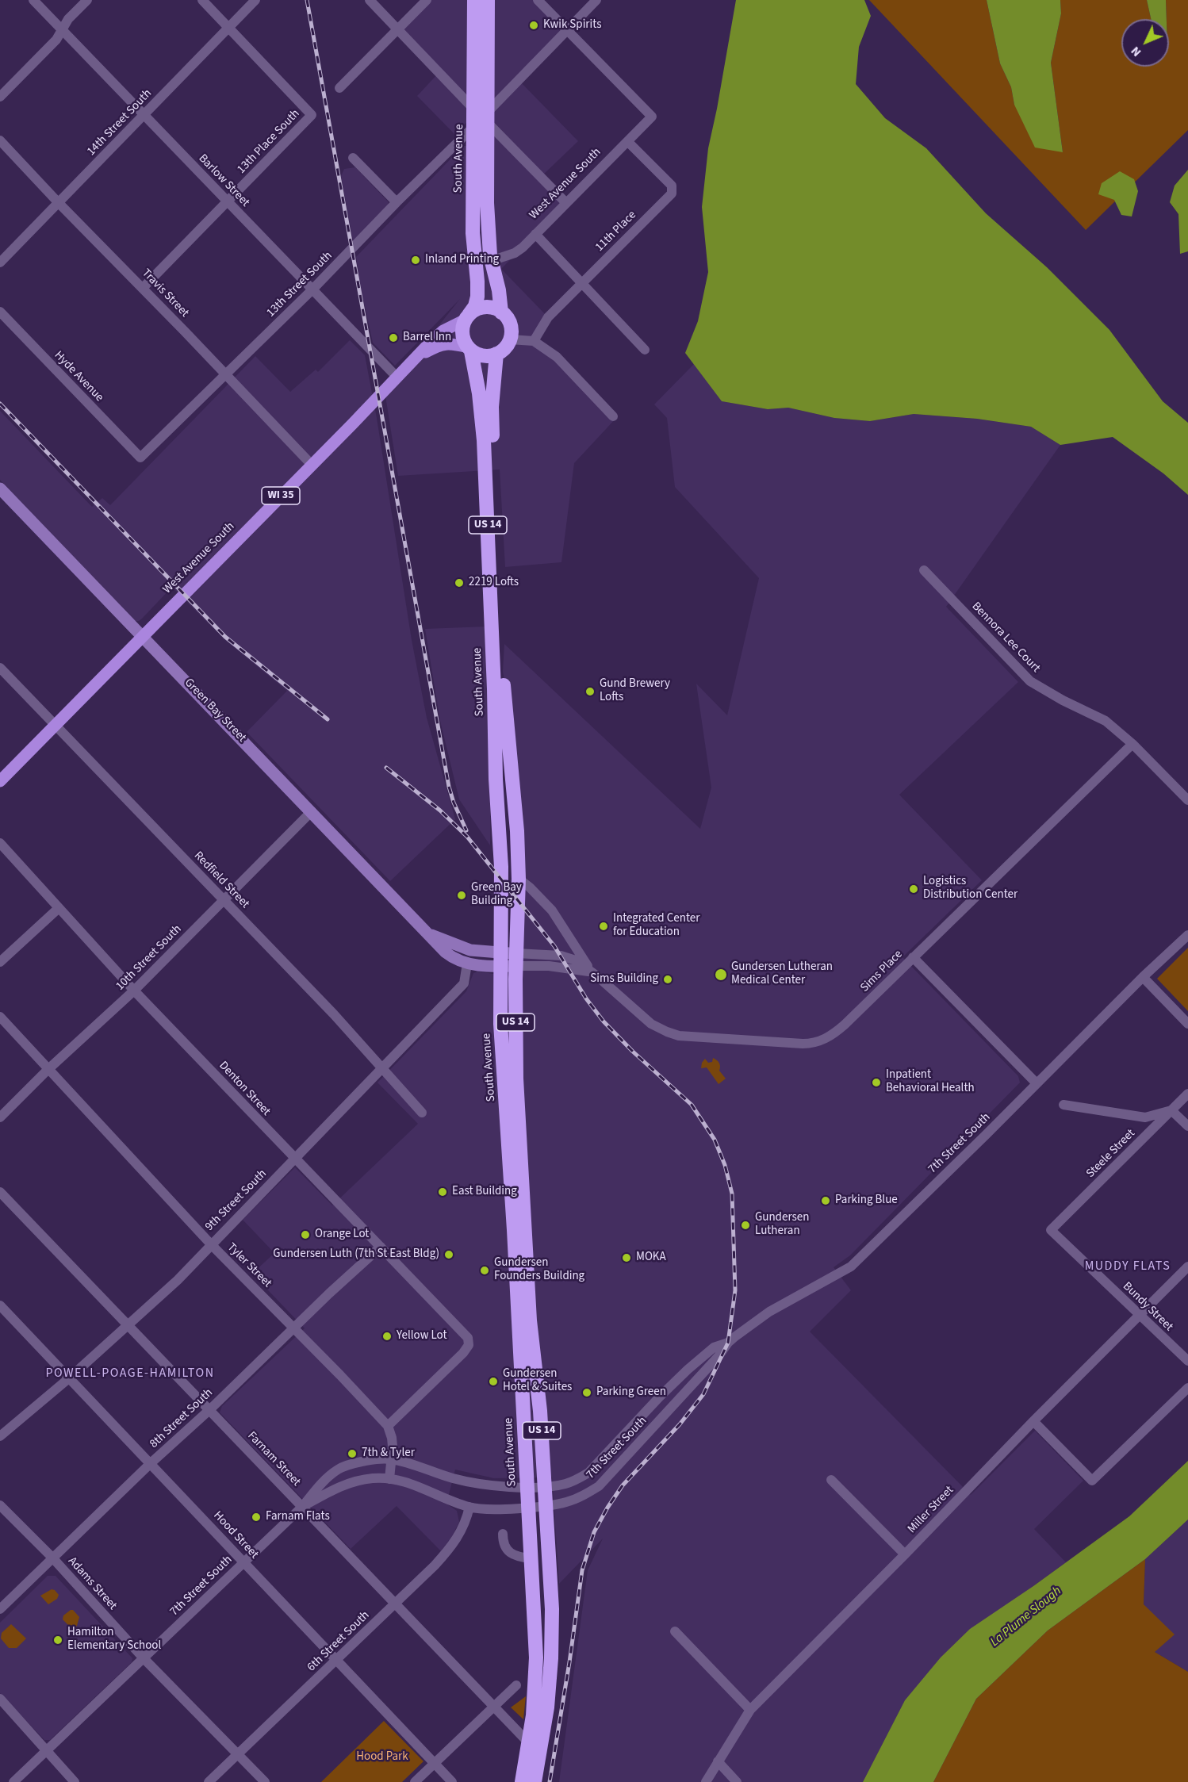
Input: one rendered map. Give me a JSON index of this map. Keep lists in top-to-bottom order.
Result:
{
  "streets": {
    "highway": ["South Avenue", "US 14"],
    "main road": ["West Avenue South", "WI 35"],
    "street": [
      "14th Street South",
      "13th Place South",
      "Barlow Street",
      "11th Place",
      "13th Street South",
      "Travis Street",
      "Hyde Avenue",
      "Bennora Lee Court",
      "Green Bay Street",
      "Redfield Street",
      "10th Street South",
      "Sims Place",
      "Denton Street",
      "7th Street South",
      "Steele Street",
      "9th Street South",
      "Tyler Street",
      "Bundy Street",
      "8th Street South",
      "Farnam Street",
      "Miller Street",
      "Hood Street",
      "Adams Street",
      "6th Street South"
    ]
  },
  "crossings": [
    ["14th Street South", "13th Place South"],
    ["14th Street South", "Barlow Street"],
    ["14th Street South", "Travis Street"],
    ["13th Place South", "Barlow Street"],
    ["13th Place South", "Travis Street"],
    ["South Avenue", "West Avenue South"],
    ["South Avenue", "13th Street South"],
    ["South Avenue", "Green Bay Street"],
    ["South Avenue", "Sims Place"],
    ["South Avenue", "7th Street South"],
    ["South Avenue", "Farnam Street"],
    ["Barlow Street", "West Avenue South"],
    ["Barlow Street", "13th Street South"],
    ["West Avenue South", "11th Place"],
    ["West Avenue South", "13th Street South"],
    ["West Avenue South", "Travis Street"],
    ["West Avenue South", "Green Bay Street"],
    ["West Avenue South", "Redfield Street"],
    ["13th Street South", "Travis Street"],
    ["13th Street South", "Hyde Avenue"],
    ["Bennora Lee Court", "Sims Place"],
    ["Green Bay Street", "10th Street South"],
    ["Green Bay Street", "9th Street South"],
    ["Redfield Street", "10th Street South"],
    ["Redfield Street", "9th Street South"],
    ["10th Street South", "Denton Street"],
    ["10th Street South", "Tyler Street"],
    ["Denton Street", "9th Street South"],
    ["Denton Street", "Tyler Street"],
    ["Denton Street", "8th Street South"],
    ["7th Street South", "Farnam Street"],
    ["7th Street South", "Hood Street"],
    ["7th Street South", "Adams Street"],
    ["7th Street South", "6th Street South"],
    ["Steele Street", "Bundy Street"],
    ["9th Street South", "Tyler Street"],
    ["9th Street South", "Farnam Street"],
    ["9th Street South", "Hood Street"],
    ["Tyler Street", "8th Street South"],
    ["Bundy Street", "Miller Street"],
    ["8th Street South", "Farnam Street"],
    ["8th Street South", "Hood Street"],
    ["8th Street South", "Adams Street"],
    ["Farnam Street", "6th Street South"],
    ["Hood Street", "6th Street South"],
    ["Adams Street", "6th Street South"]
  ],
  "districts": ["MUDDY FLATS", "POWELL-POAGE-HAMILTON"],
  "water": ["La Plume Slough"],
  "parks": ["Hood Park"],
  "places": [
    "Kwik Spirits",
    "Inland Printing",
    "Barrel Inn",
    "2219 Lofts",
    "Gund Brewery Lofts",
    "Logistics Distribution Center",
    "Green Bay Building",
    "Integrated Center for Education",
    "Gundersen Lutheran Medical Center",
    "Sims Building",
    "Inpatient Behavioral Health",
    "East Building",
    "Parking Blue",
    "Gundersen Lutheran",
    "Orange Lot",
    "Gundersen Luth (7th St East Bldg)",
    "MOKA",
    "Gundersen Founders Building",
    "Yellow Lot",
    "Gundersen Hotel & Suites",
    "Parking Green",
    "7th & Tyler",
    "Farnam Flats",
    "Hamilton Elementary School"
  ],
  "north": "bottom left"
}
